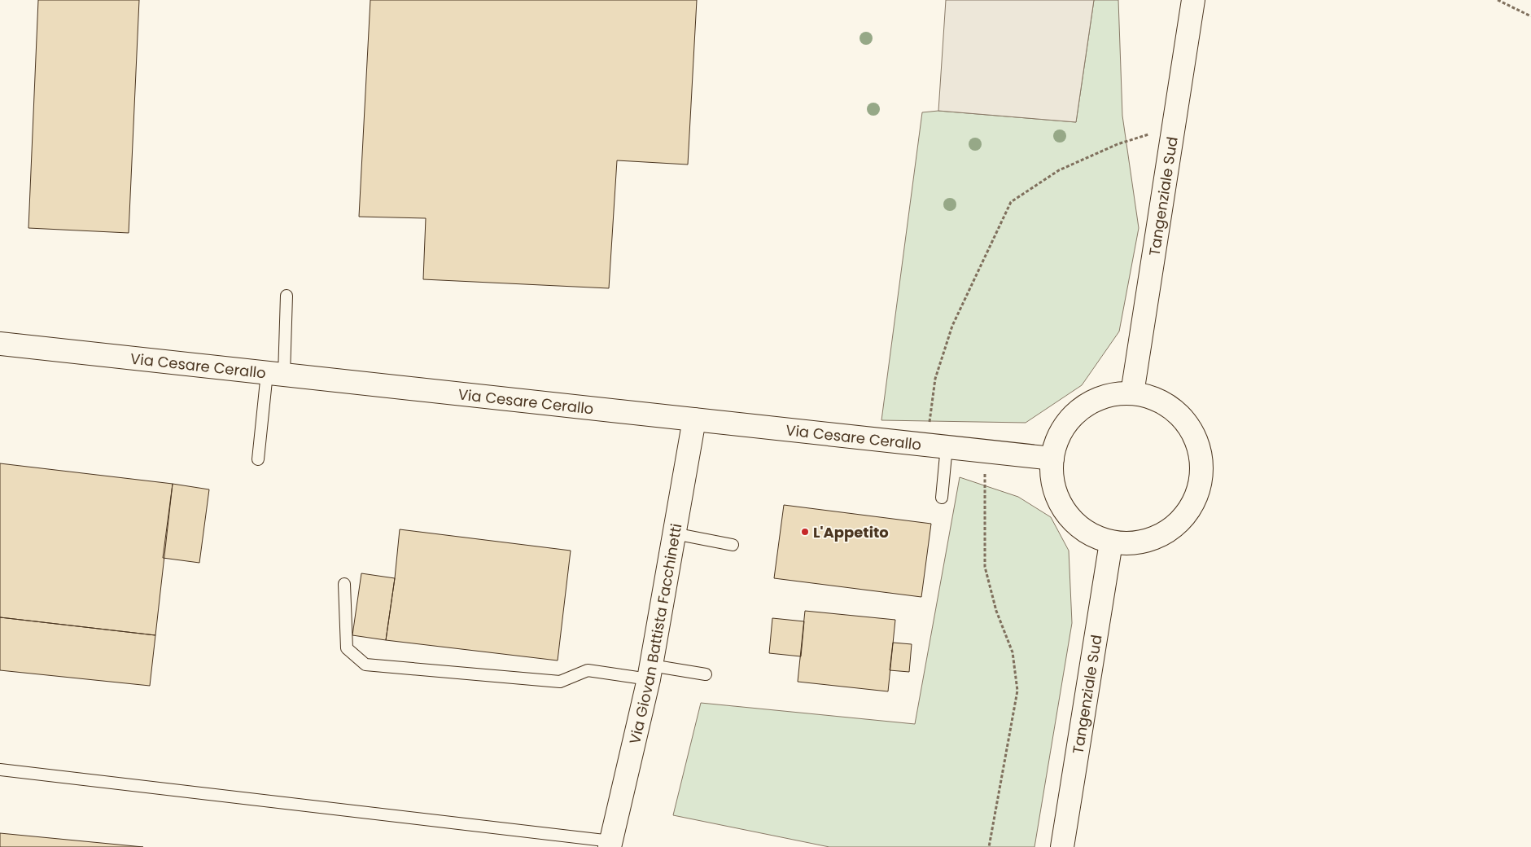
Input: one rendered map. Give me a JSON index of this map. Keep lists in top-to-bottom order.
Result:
{
  "streets": {
    "street": ["Tangenziale Sud", "Via Cesare Cerallo", "Via Giovan Battista Facchinetti"]
  },
  "crossings": [
    ["Via Cesare Cerallo", "Via Giovan Battista Facchinetti"]
  ],
  "places": ["L'Appetito"]
}
